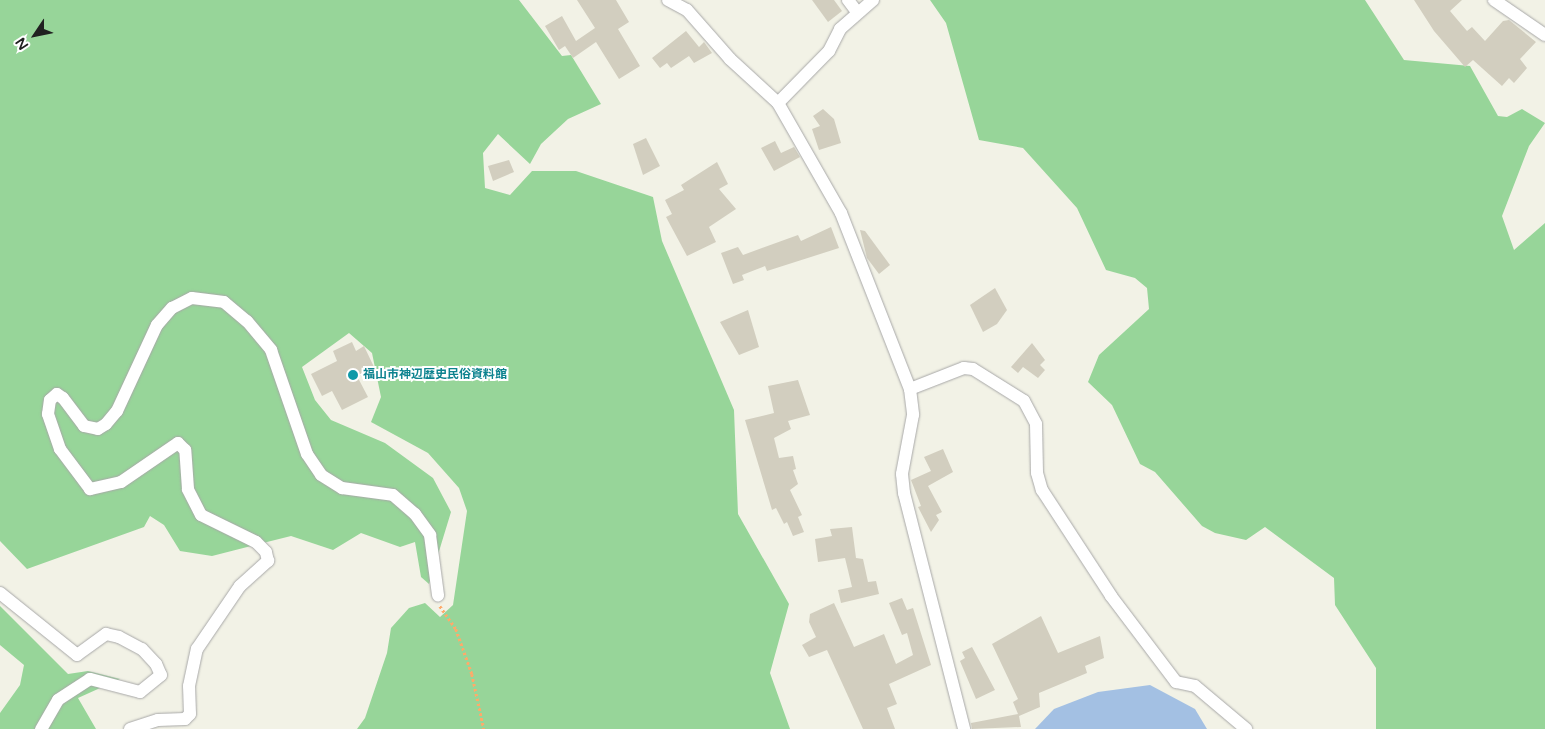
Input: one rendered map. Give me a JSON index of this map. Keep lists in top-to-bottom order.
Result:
{
  "places": ["福山市神辺歴史民俗資料館"],
  "north": "bottom left"
}
